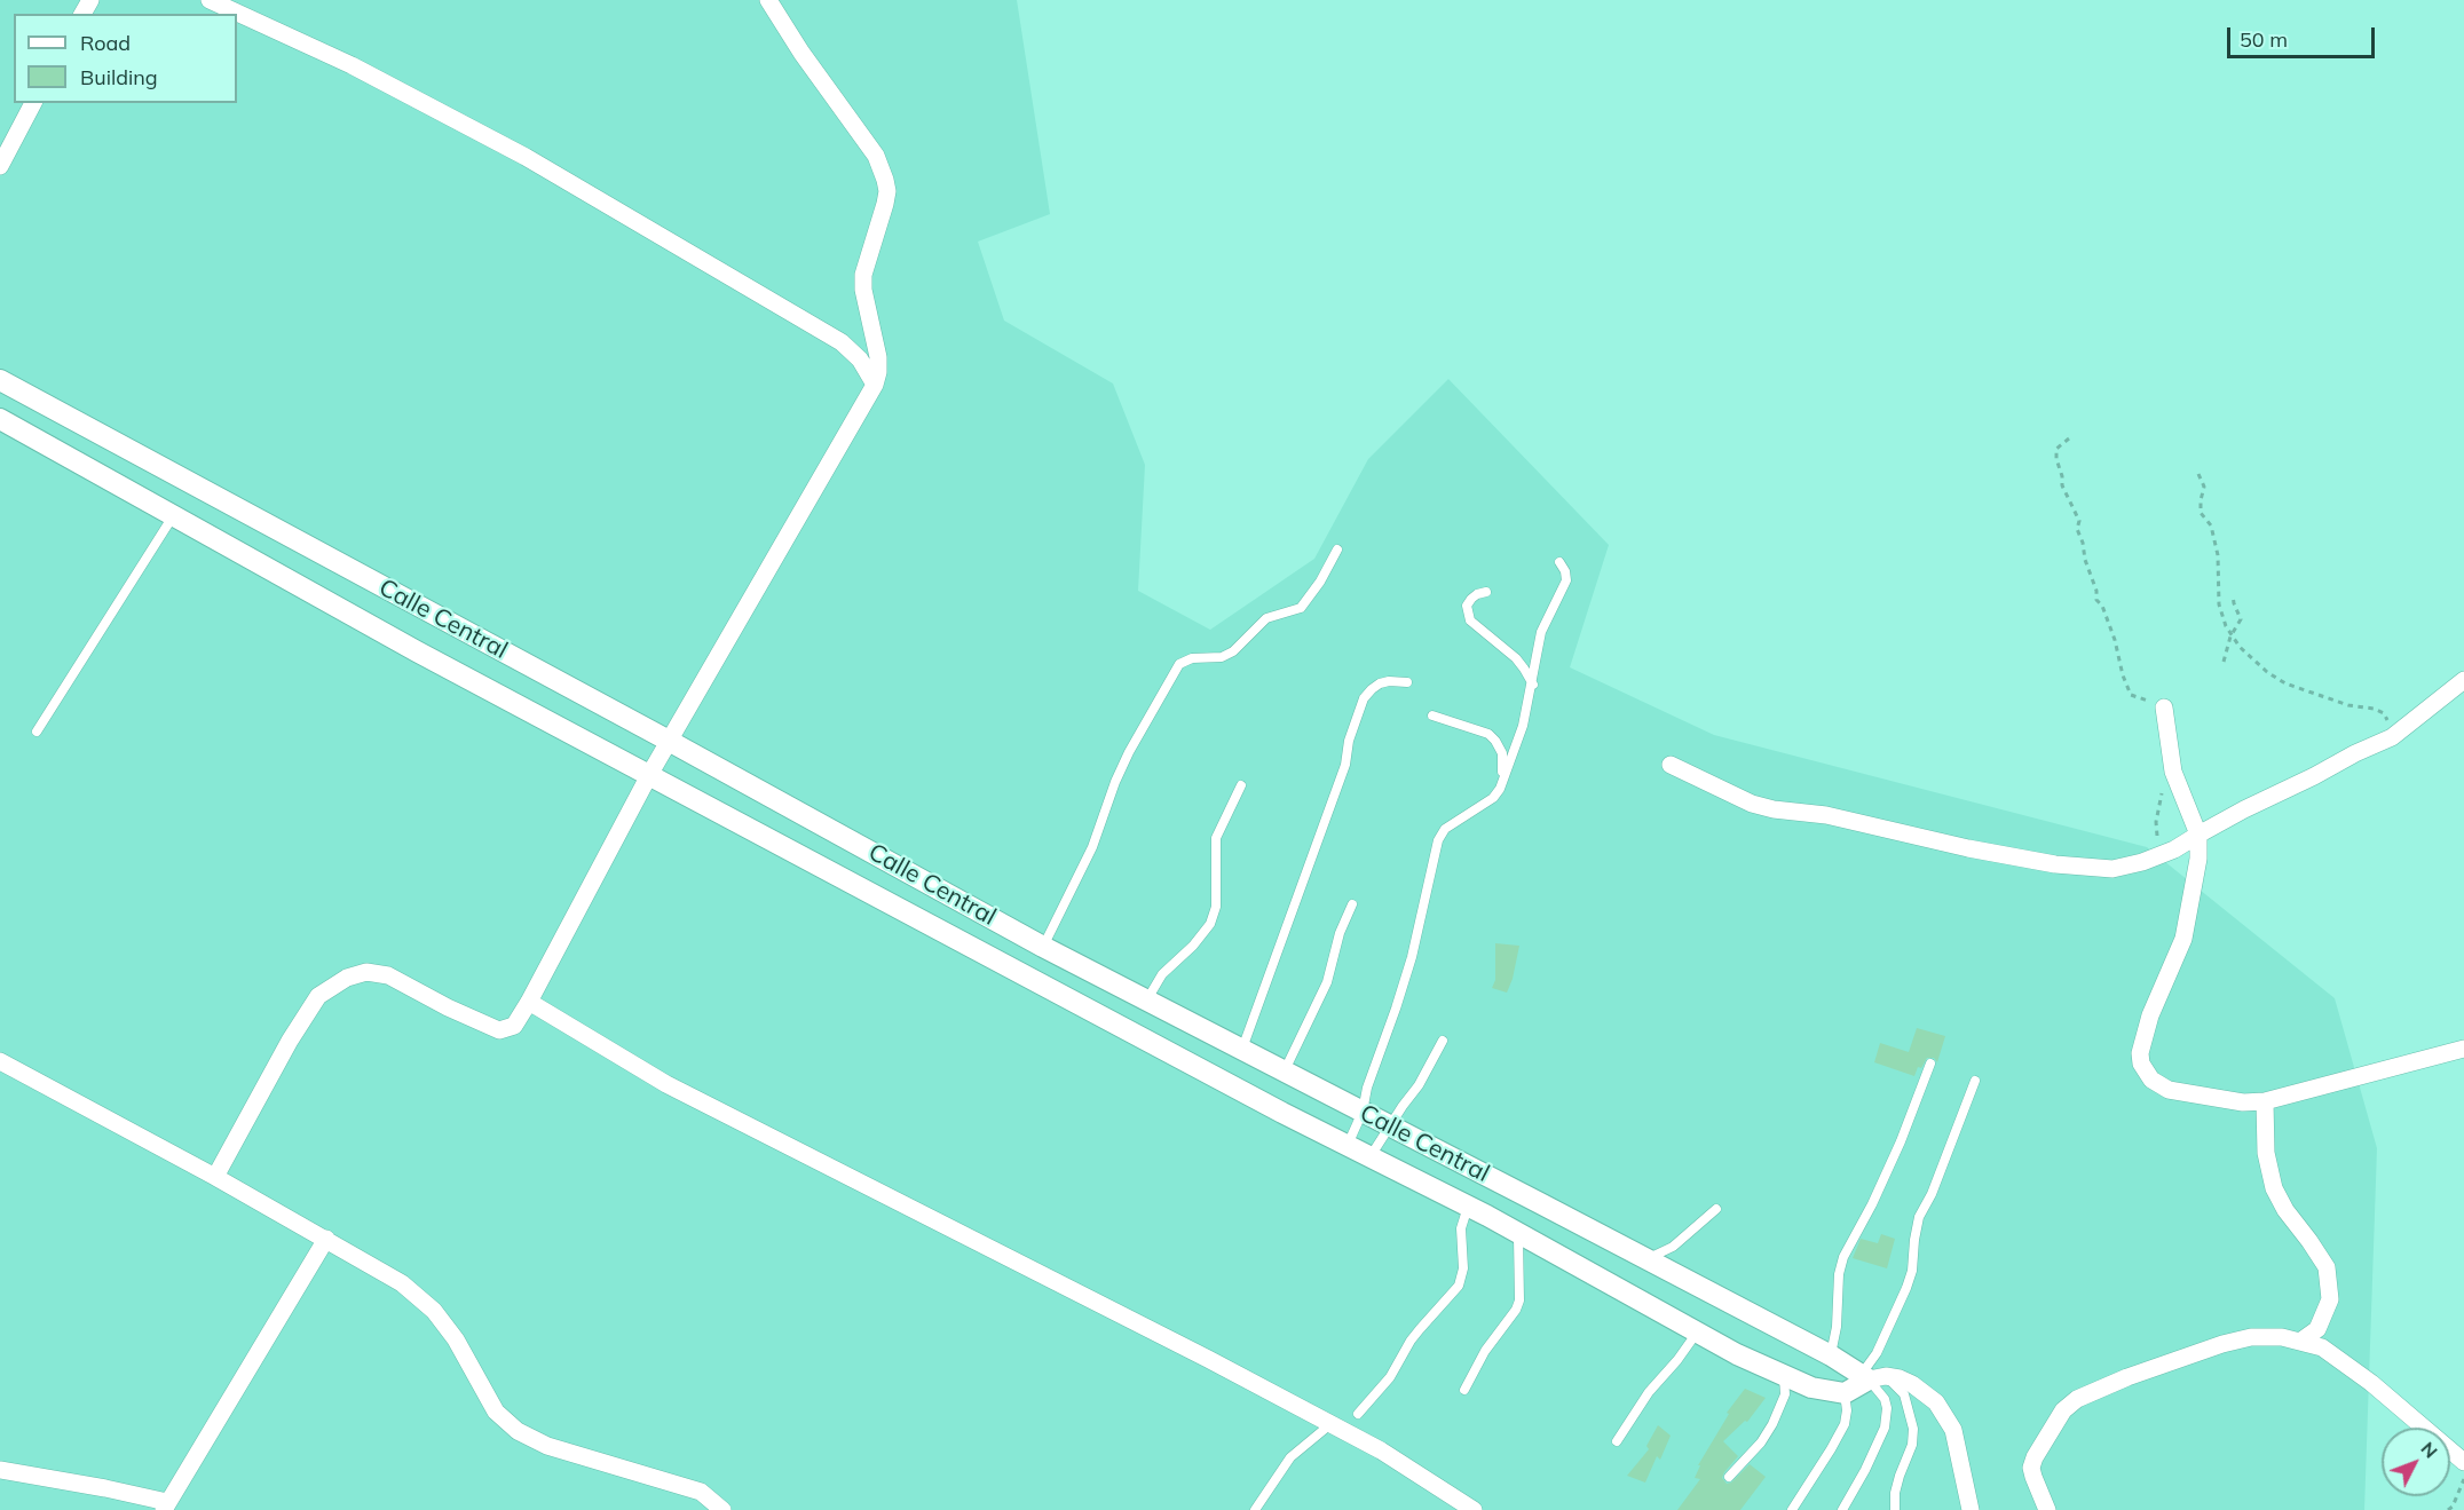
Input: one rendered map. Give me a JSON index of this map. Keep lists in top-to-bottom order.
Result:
{
  "streets": {
    "street": ["Calle Central"]
  },
  "legend": ["Road", "Building"],
  "scale_bar": "50 m",
  "north": "top right"
}
